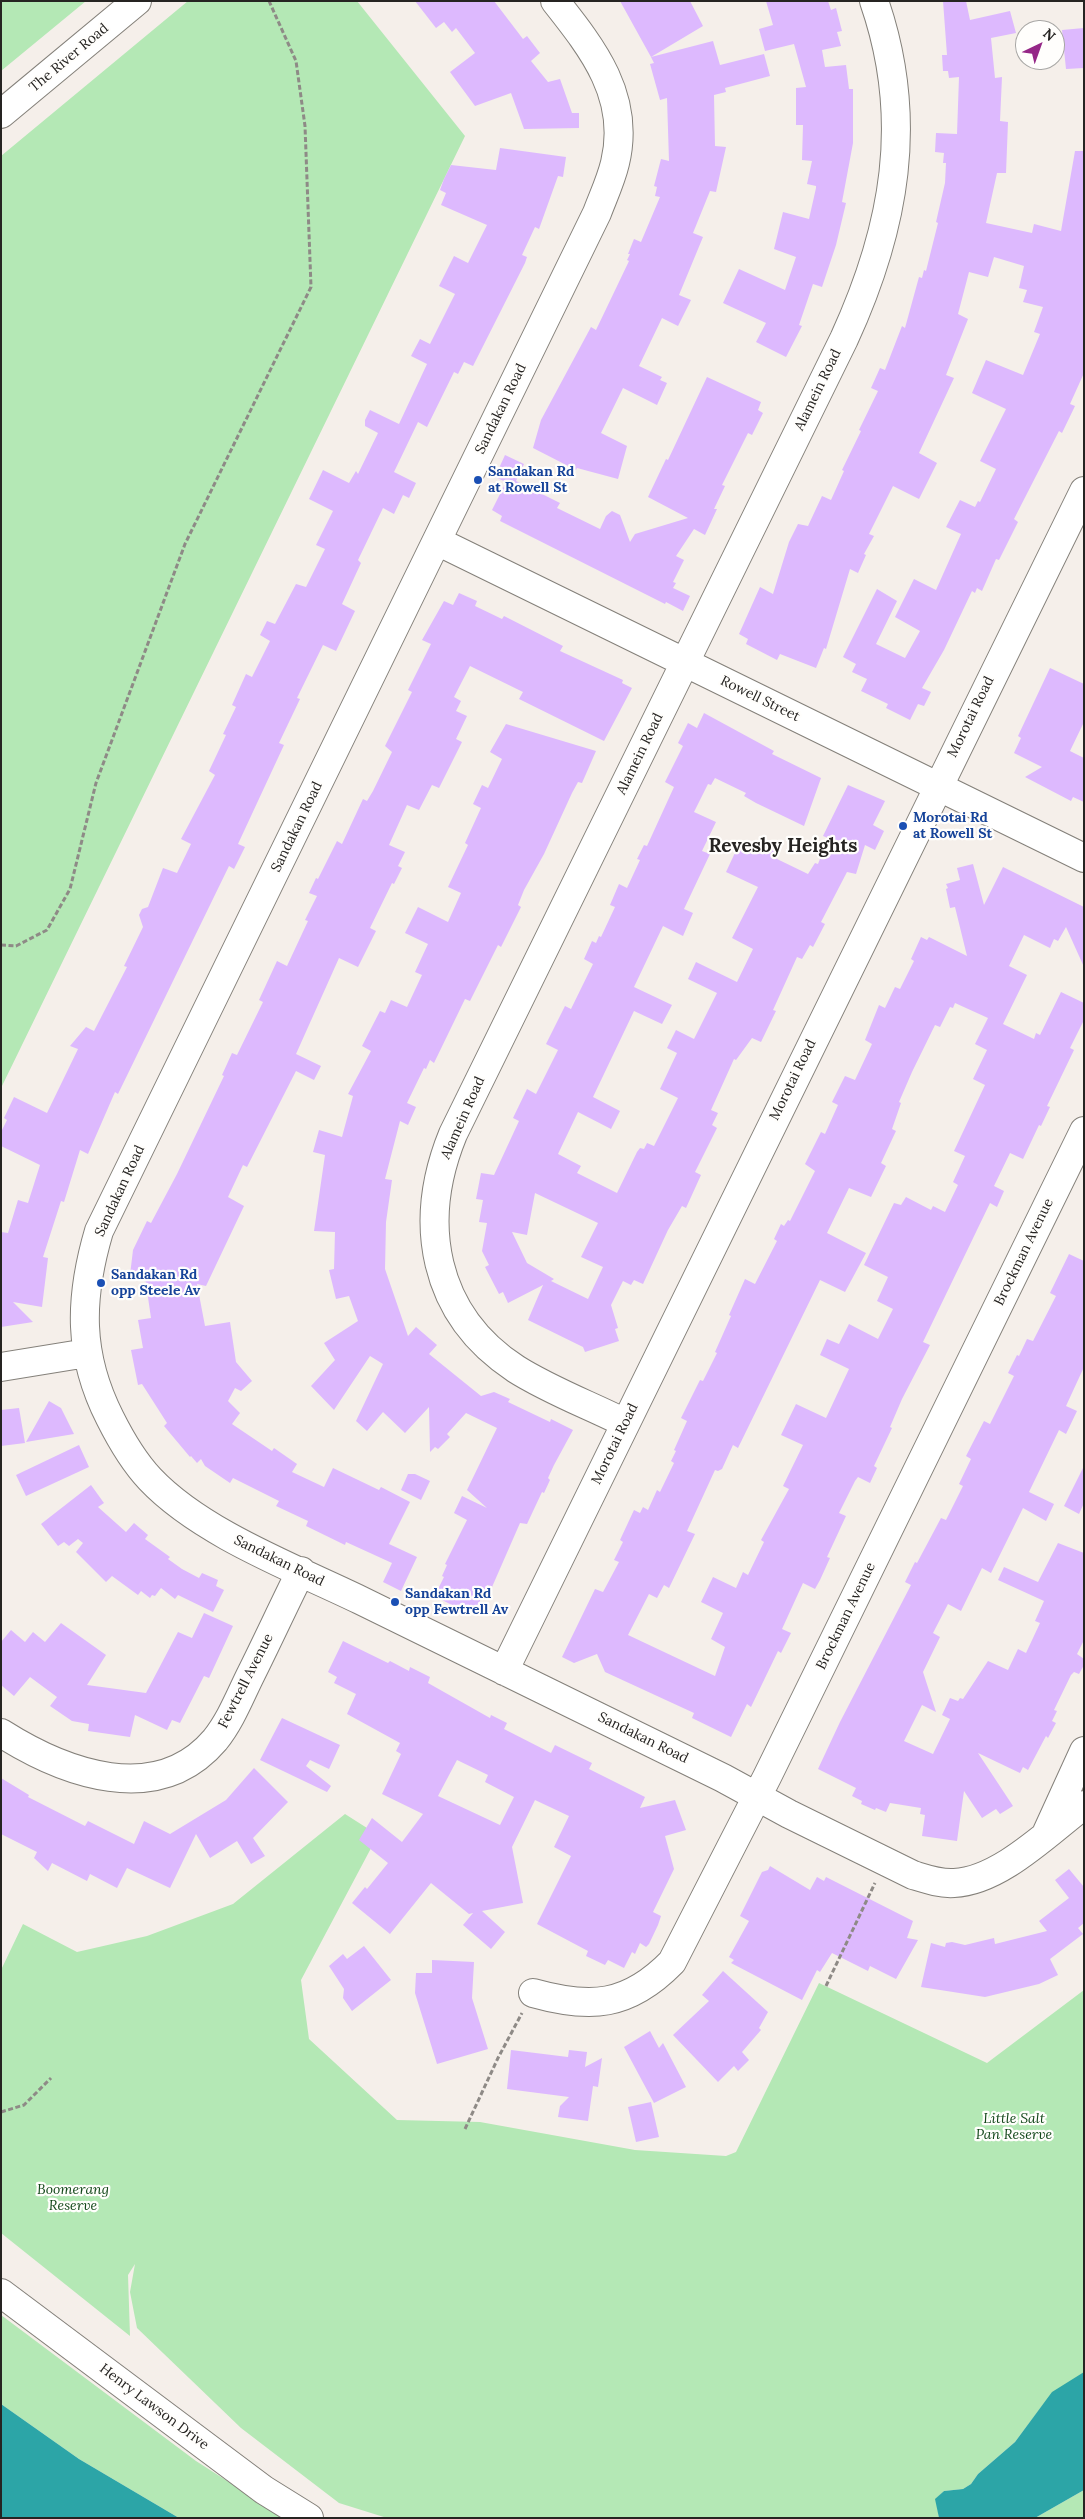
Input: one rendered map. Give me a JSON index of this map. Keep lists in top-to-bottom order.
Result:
{
  "streets": {
    "street": [
      "The River Road",
      "Alamein Road",
      "Sandakan Road",
      "Rowell Street",
      "Morotai Road",
      "Brockman Avenue",
      "Fewtrell Avenue",
      "Henry Lawson Drive"
    ]
  },
  "crossings": [
    ["Alamein Road", "Rowell Street"],
    ["Alamein Road", "Morotai Road"],
    ["Sandakan Road", "Rowell Street"],
    ["Sandakan Road", "Morotai Road"],
    ["Sandakan Road", "Brockman Avenue"],
    ["Sandakan Road", "Fewtrell Avenue"],
    ["Rowell Street", "Morotai Road"]
  ],
  "districts": ["Revesby Heights"],
  "parks": ["Little Salt Pan Reserve", "Boomerang Reserve"],
  "places": [
    "Sandakan Rd at Rowell St",
    "Morotai Rd at Rowell St",
    "Sandakan Rd opp Steele Av",
    "Sandakan Rd opp Fewtrell Av"
  ],
  "north": "top right"
}
